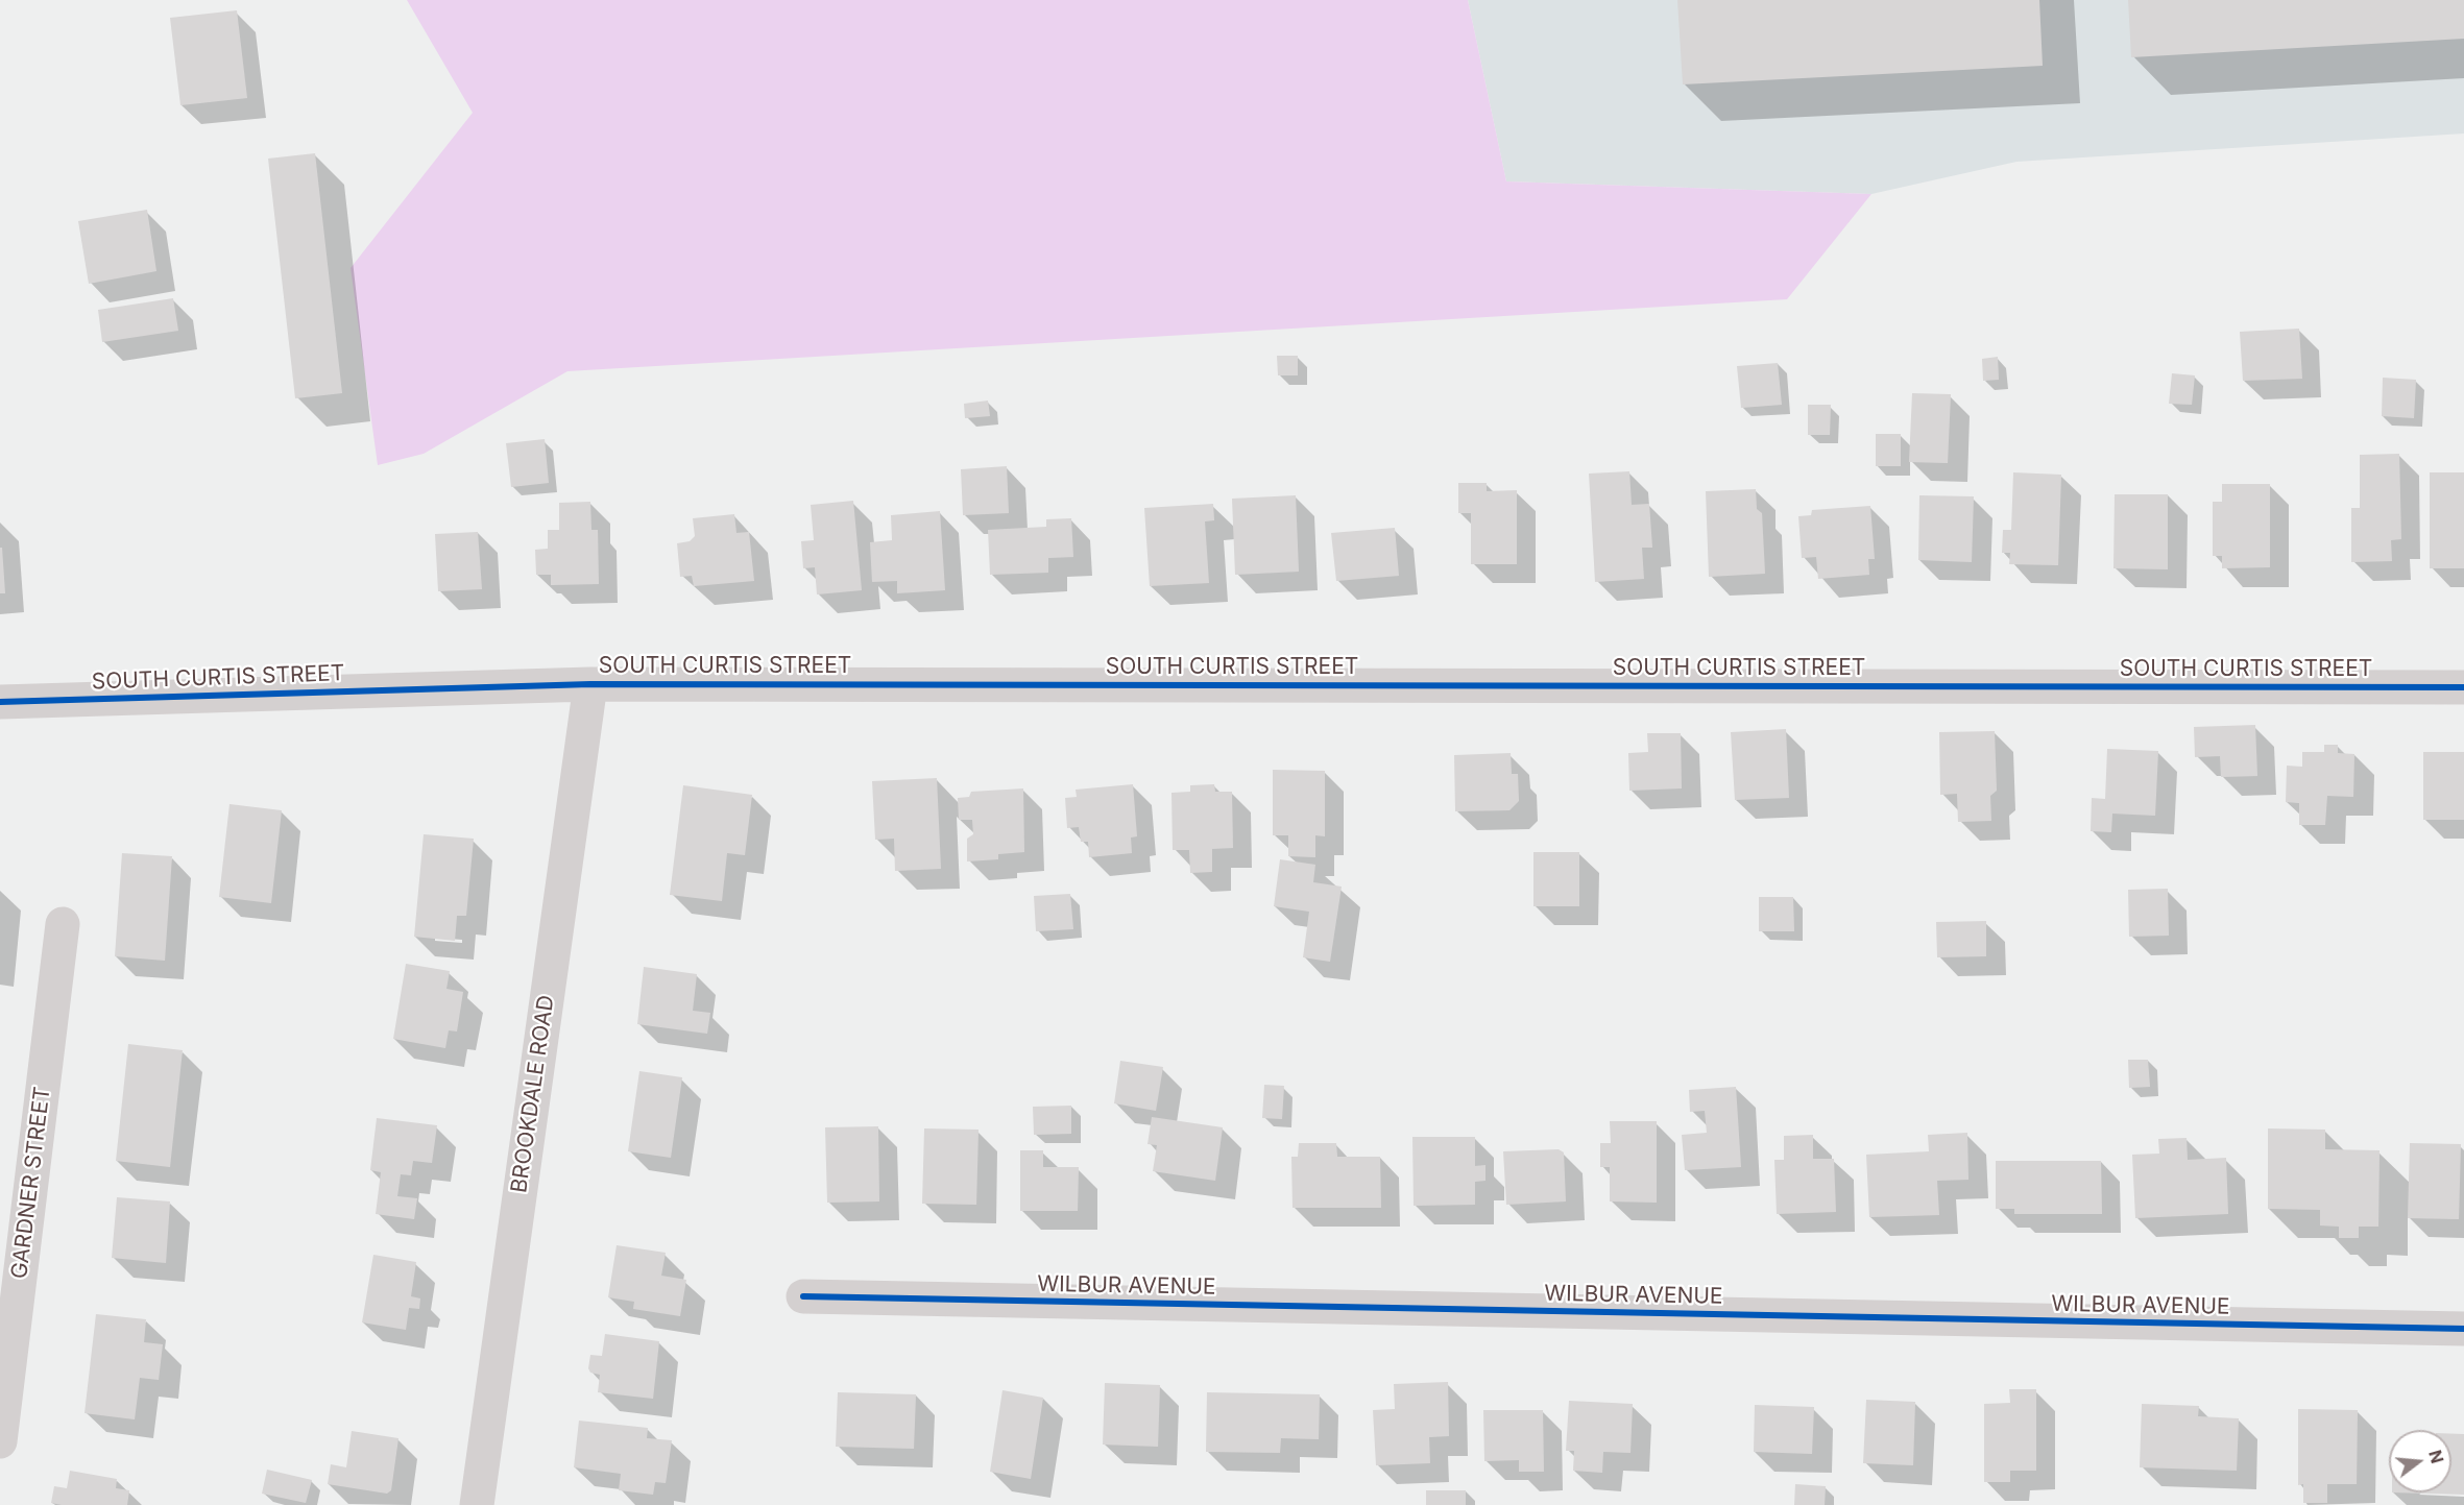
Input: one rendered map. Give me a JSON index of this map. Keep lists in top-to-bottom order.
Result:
{
  "streets": {
    "street": [
      "SOUTH CURTIS STREET",
      "BROOKDALE ROAD",
      "GARDNER STREET",
      "WILBUR AVENUE"
    ]
  },
  "crossings": [
    ["SOUTH CURTIS STREET", "BROOKDALE ROAD"]
  ],
  "north": "right"
}
